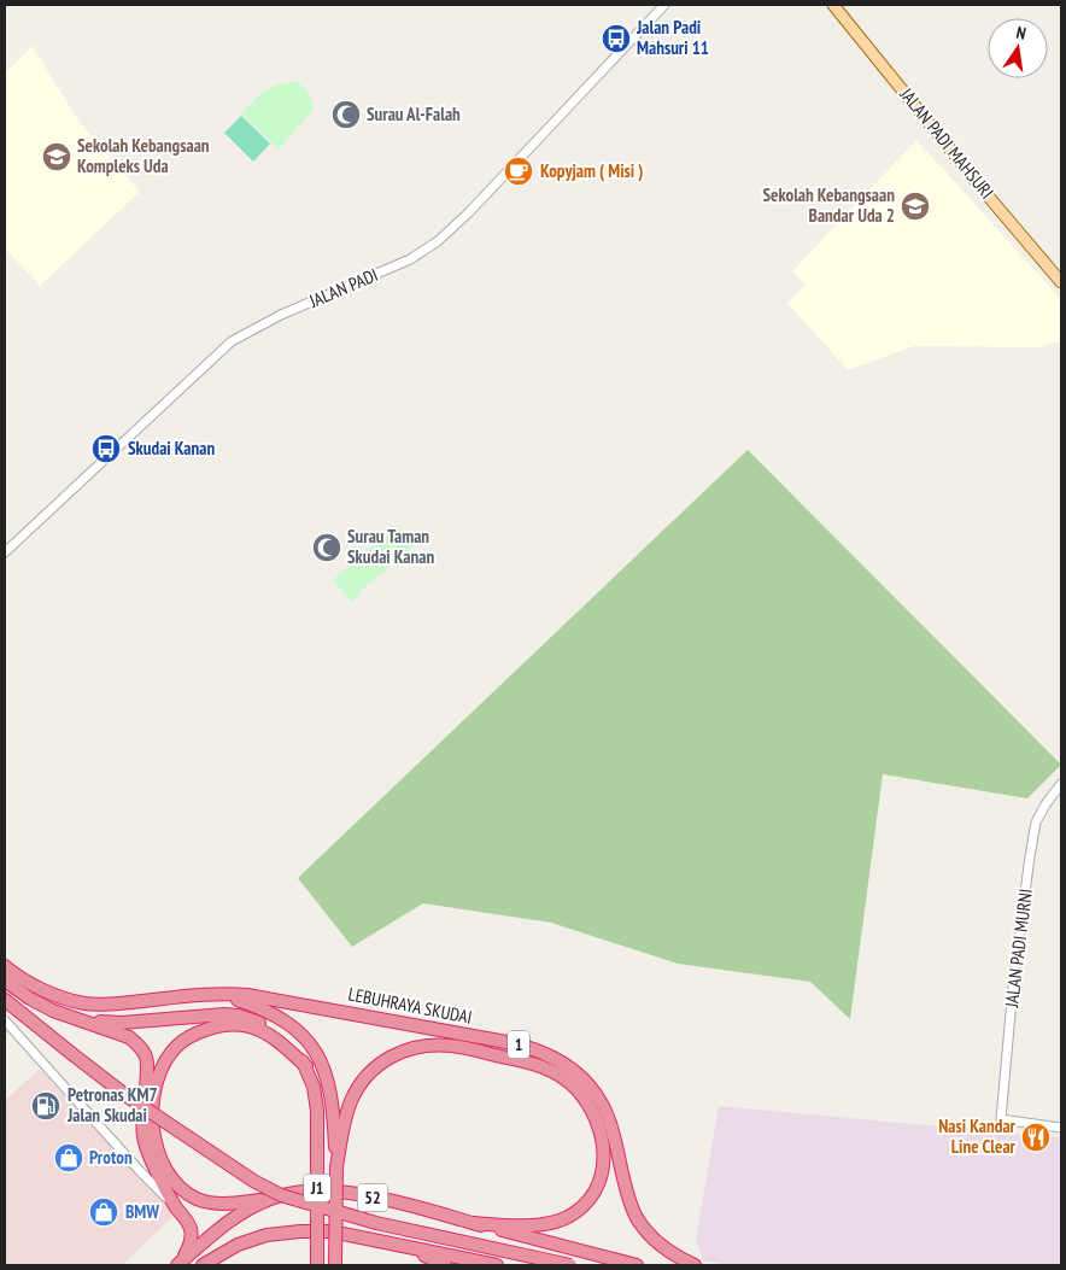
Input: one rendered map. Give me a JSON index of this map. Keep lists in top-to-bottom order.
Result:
{
  "streets": {
    "highway": [
      "LEBUHRAYA SKUDAI",
      "1",
      "J1",
      "52"
    ],
    "main road": ["JALAN PADI MAHSURI"],
    "street": ["JALAN PADI", "JALAN PADI MURNI"]
  },
  "places": {
    "bus stop": ["Jalan Padi Mahsuri 11", "Skudai Kanan"],
    "mosque": ["Surau Al-Falah", "Surau Taman Skudai Kanan"],
    "school or university": ["Sekolah Kebangsaan Kompleks Uda", "Sekolah Kebangsaan Bandar Uda 2"],
    "cafe": ["Kopyjam ( Misi )"],
    "fuel station": ["Petronas KM7 Jalan Skudai"],
    "restaurant": ["Nasi Kandar Line Clear"],
    "shop": ["Proton", "BMW"]
  },
  "north": "top"
}
